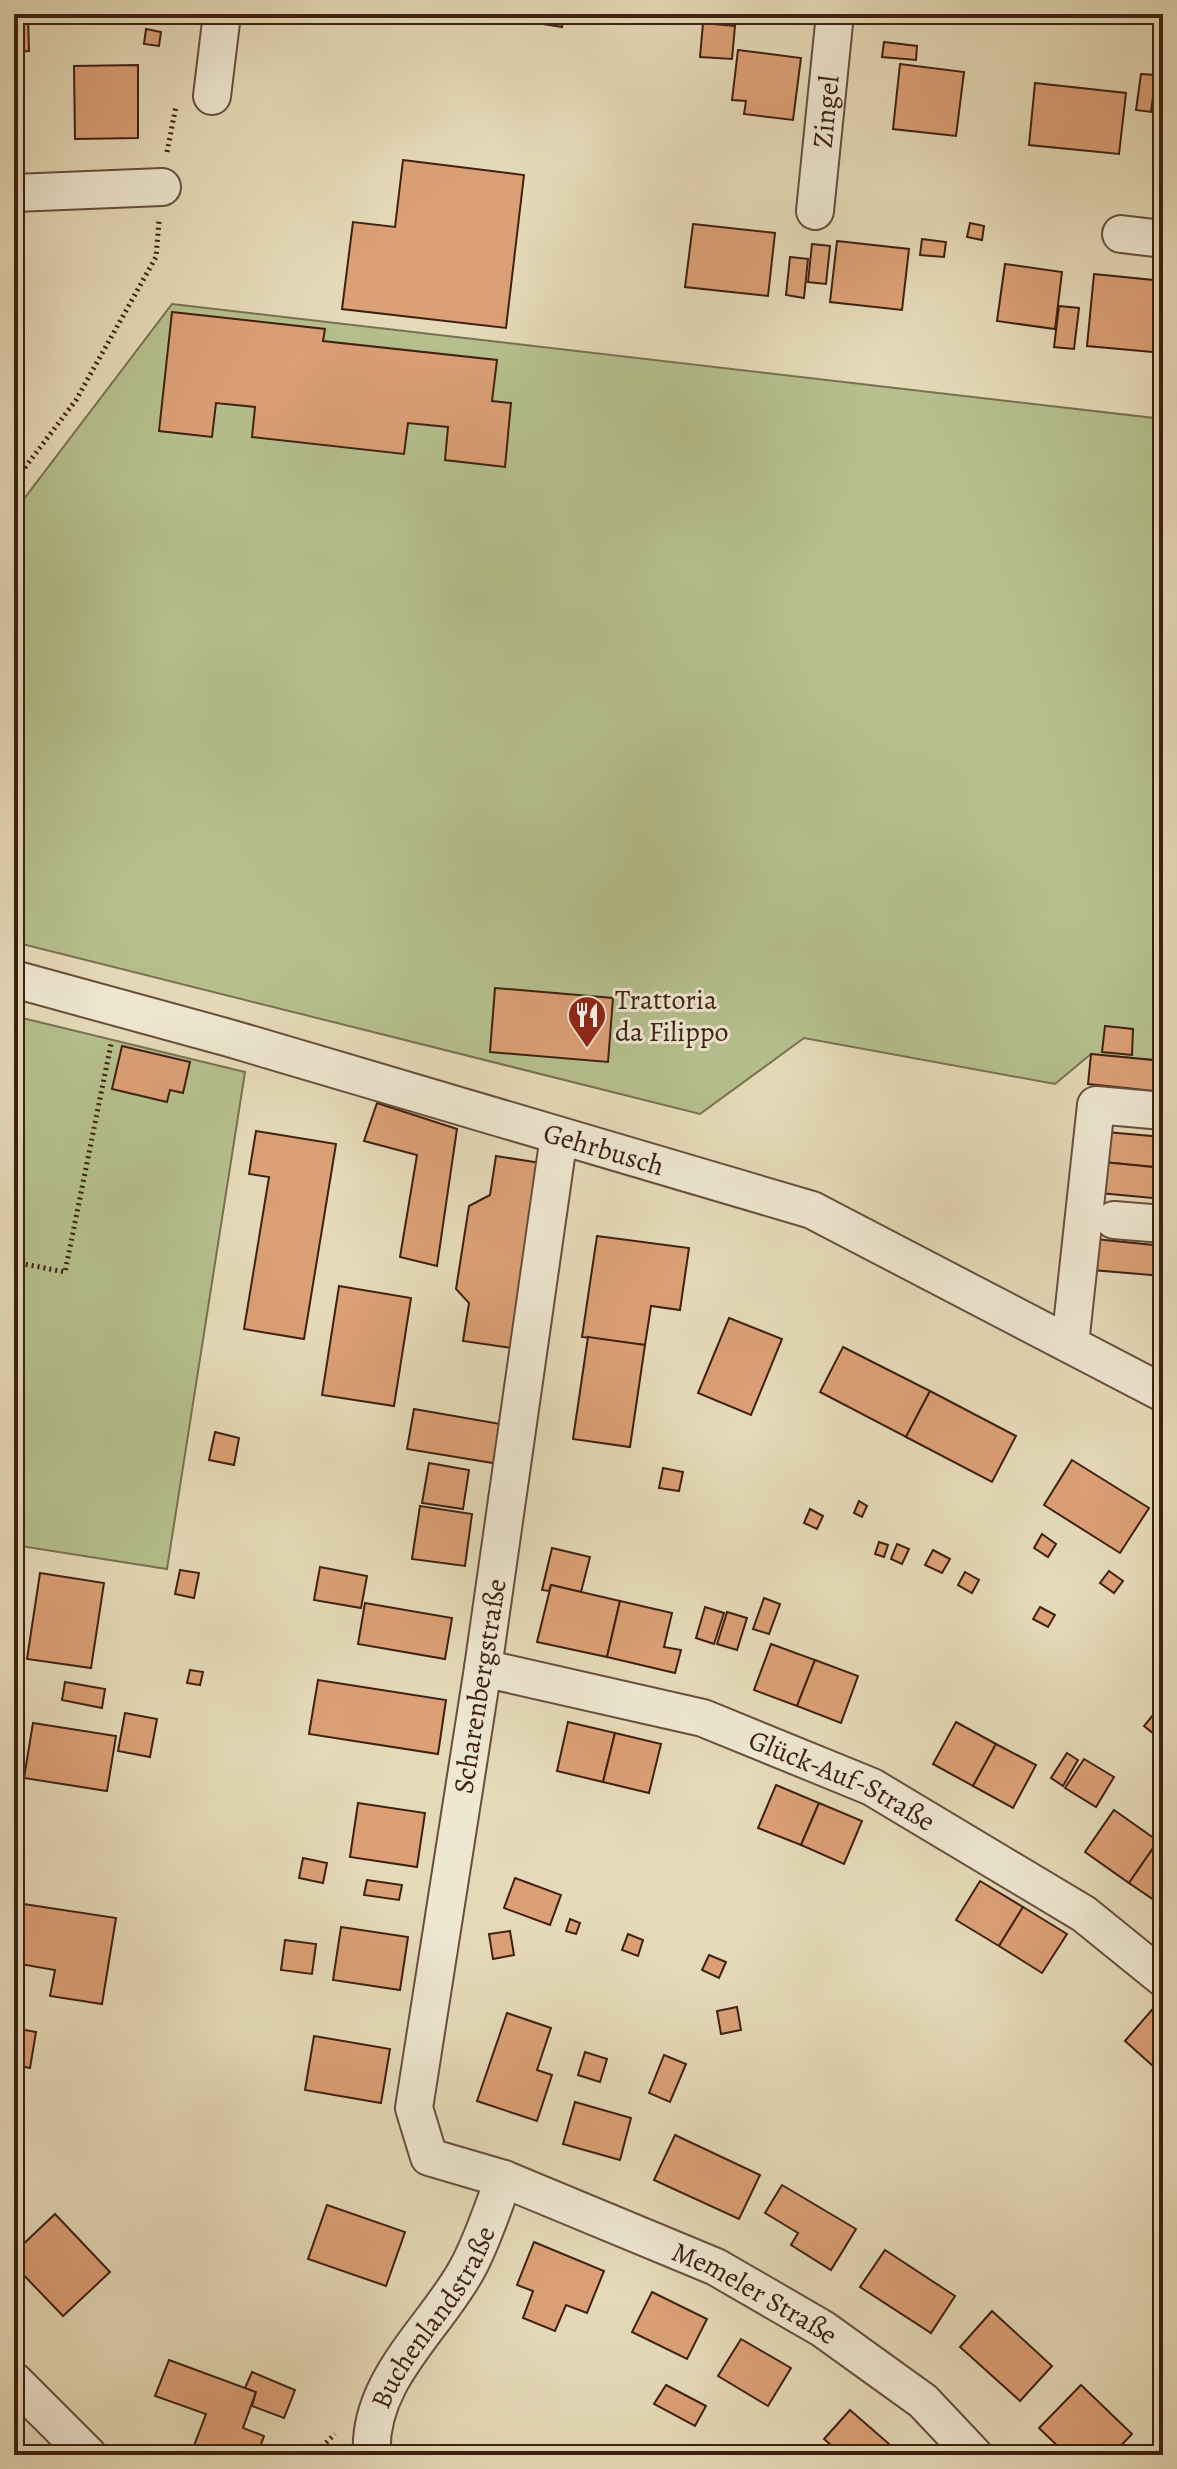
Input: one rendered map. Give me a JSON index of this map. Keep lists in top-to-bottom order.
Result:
{
  "streets": {
    "street": [
      "Zingel",
      "Gehrbusch",
      "Scharenbergstraße",
      "Glück-Auf-Straße",
      "Memeler Straße",
      "Buchenlandstraße"
    ]
  },
  "crossings": [
    ["Gehrbusch", "Scharenbergstraße"],
    ["Scharenbergstraße", "Glück-Auf-Straße"],
    ["Scharenbergstraße", "Memeler Straße"],
    ["Scharenbergstraße", "Buchenlandstraße"],
    ["Memeler Straße", "Buchenlandstraße"]
  ],
  "places": {
    "restaurant": ["Trattoria da Filippo"]
  }
}
